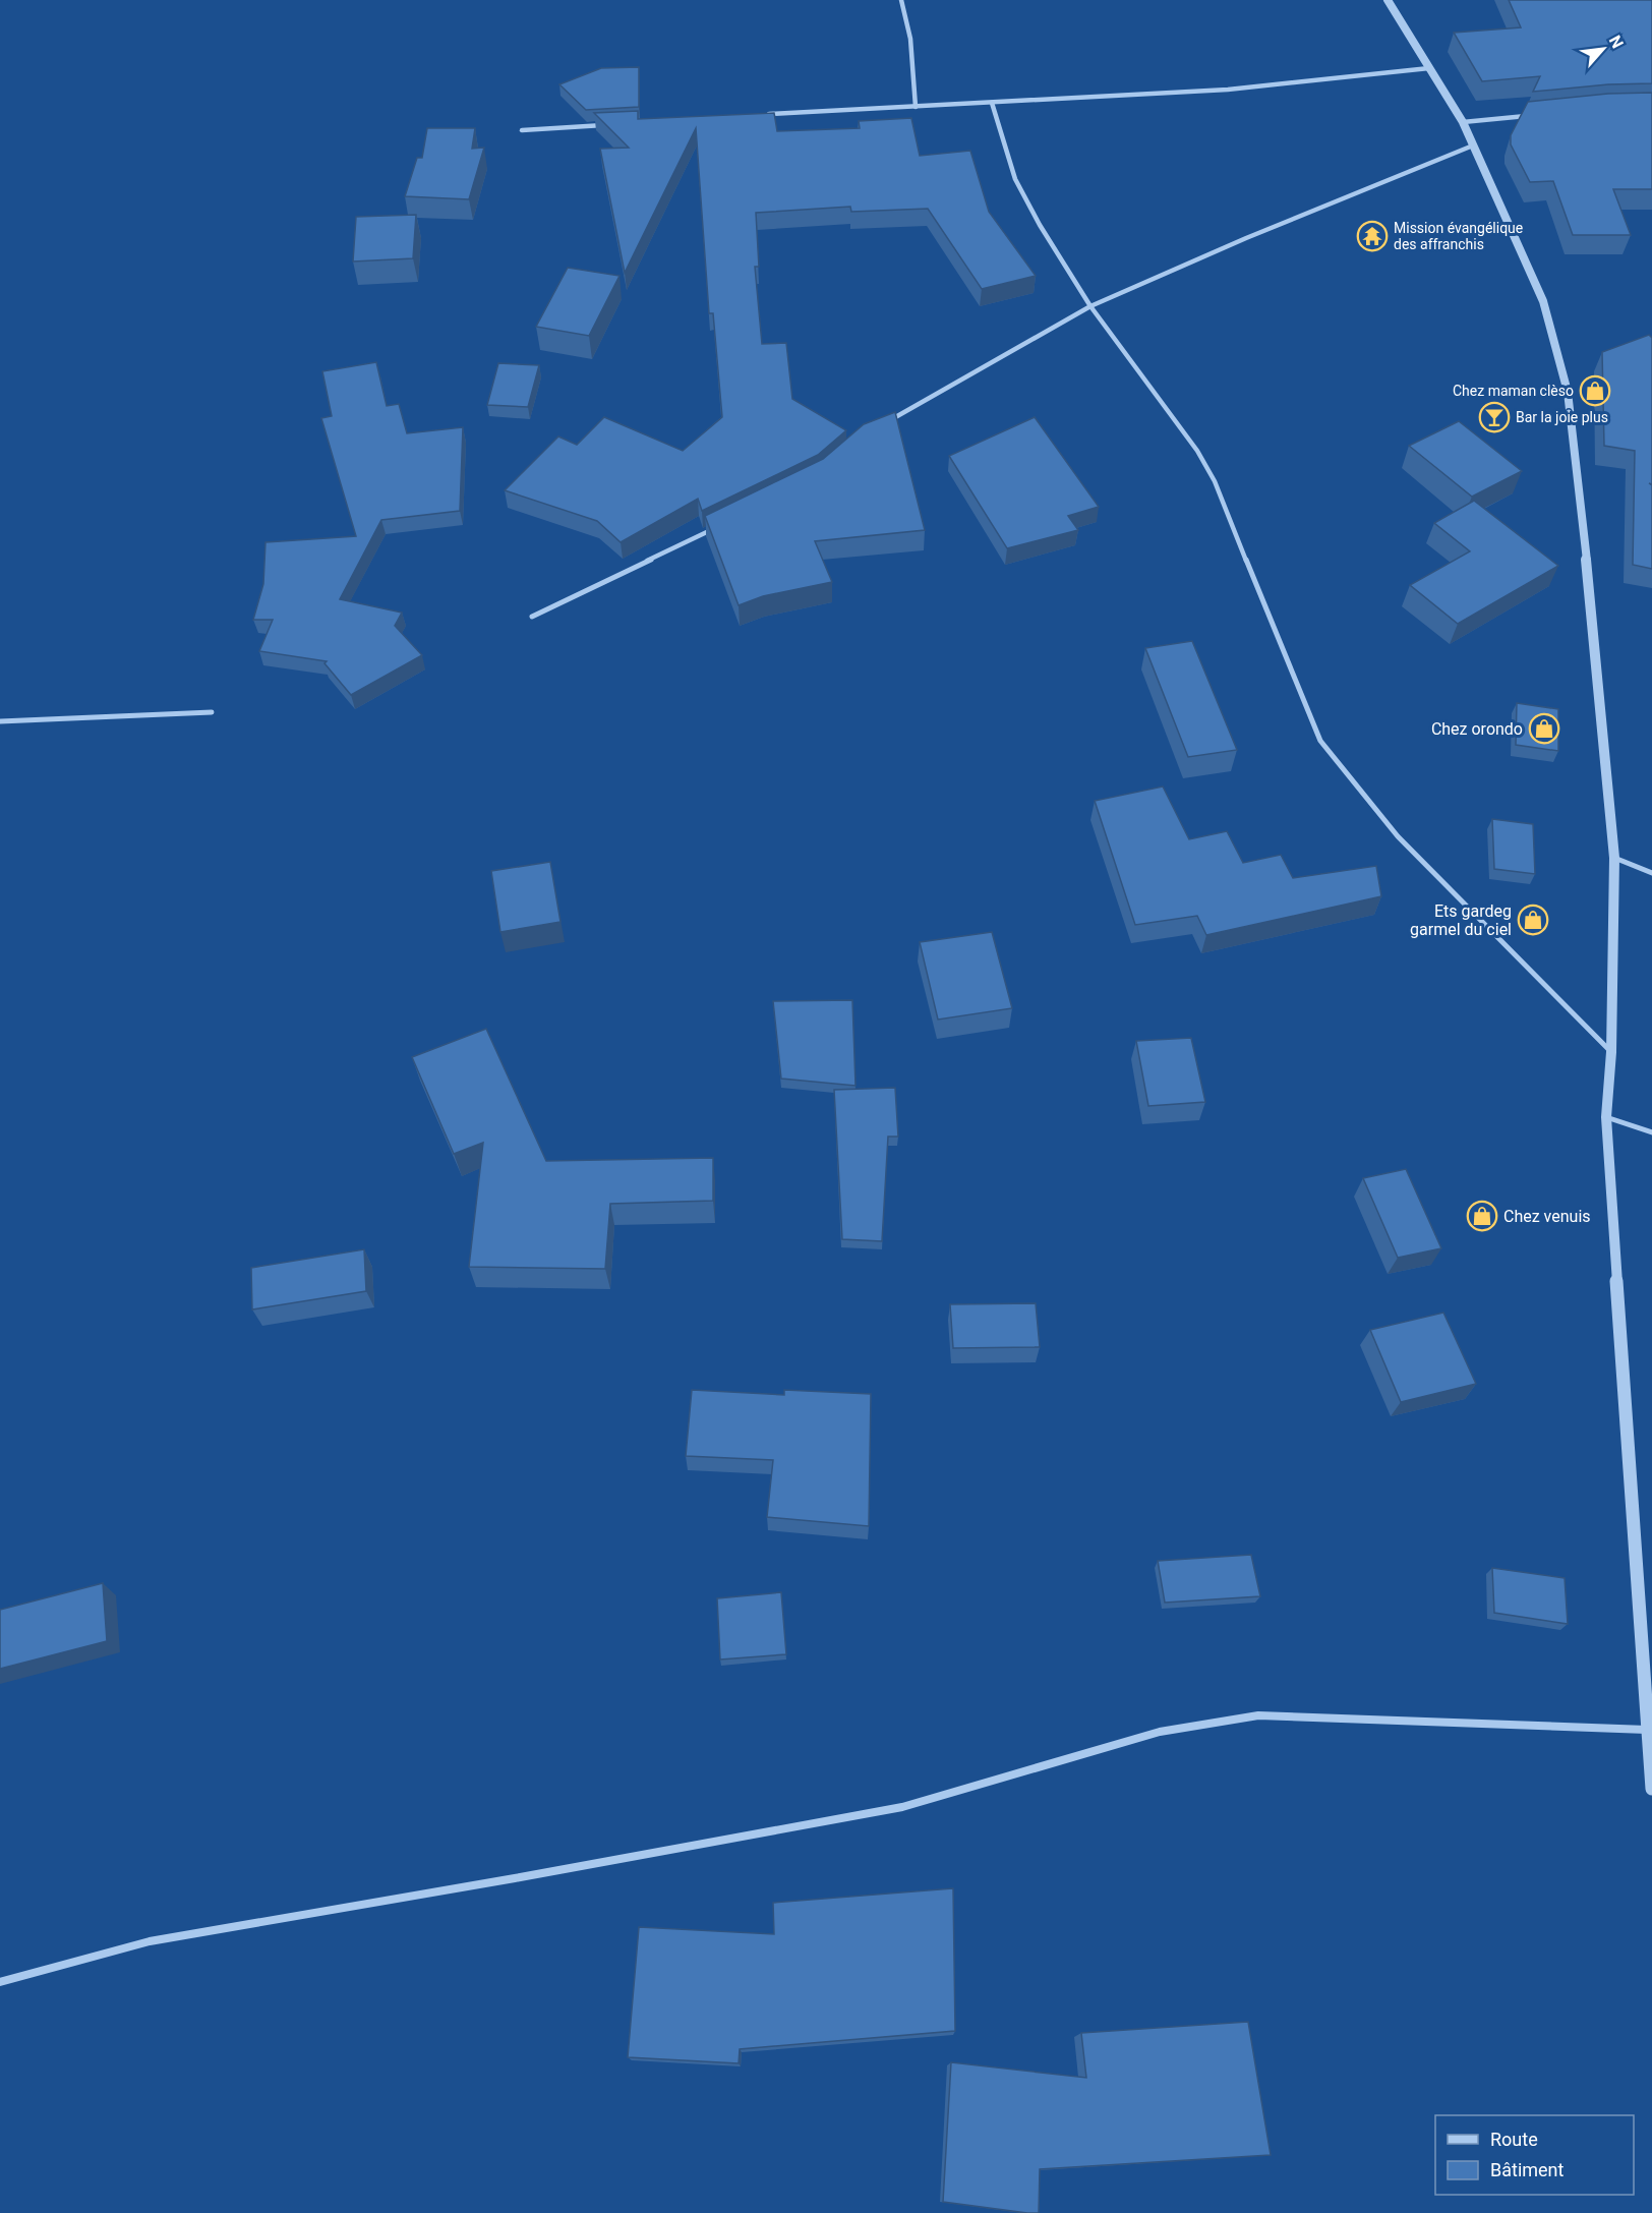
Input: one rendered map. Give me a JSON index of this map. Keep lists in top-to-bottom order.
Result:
{
  "places": {
    "temple": ["Mission évangélique des affranchis"],
    "shop": [
      "Chez maman clèso",
      "Chez orondo",
      "Ets gardeg garmel du ciel",
      "Chez venuis"
    ],
    "bar": ["Bar la joie plus"]
  },
  "legend": ["Route", "Bâtiment"],
  "north": "top right"
}
